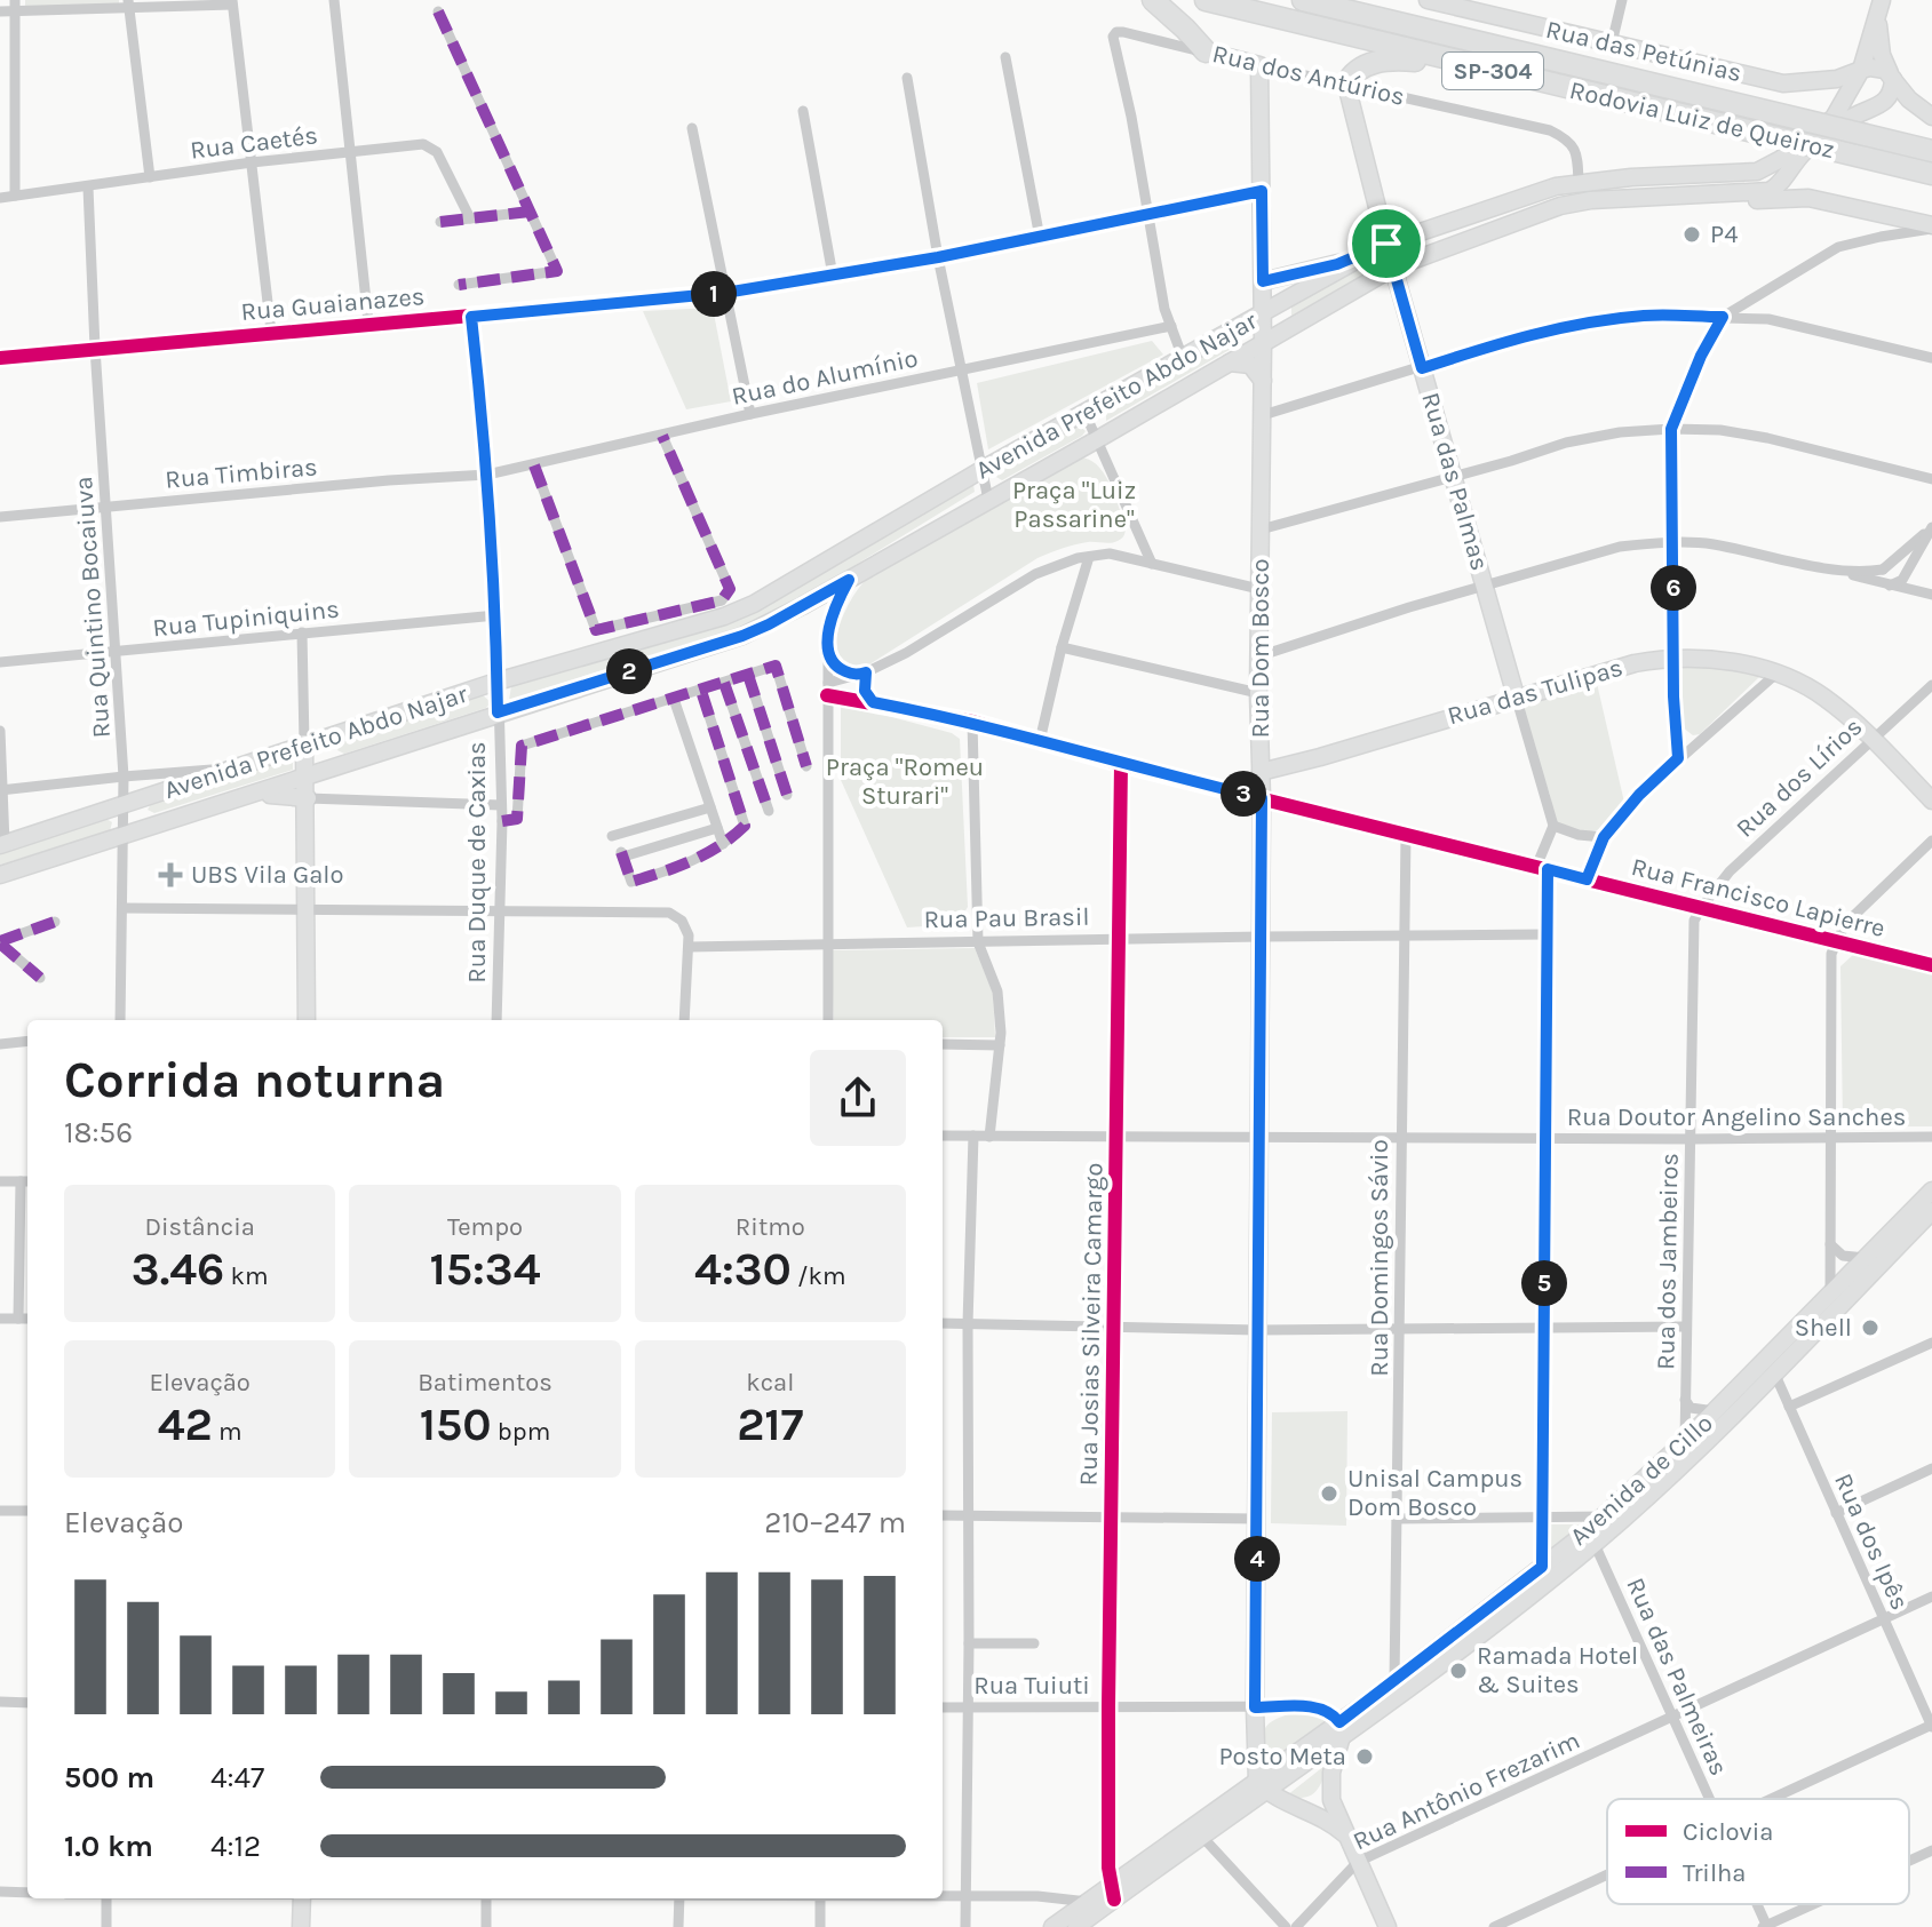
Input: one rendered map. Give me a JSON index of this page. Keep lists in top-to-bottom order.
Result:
{
  "streets": {
    "highway": ["SP-304", "Rodovia Luiz de Queiroz"],
    "main road": [
      "Rua das Petúnias",
      "Rua dos Antúrios",
      "Avenida Prefeito Abdo Najar",
      "Rua das Palmas",
      "Rua Dom Bosco",
      "Rua das Tulipas",
      "Avenida de Cillo"
    ],
    "street": [
      "Rua Caetés",
      "Rua Guaianazes",
      "Rua do Alumínio",
      "Rua Timbiras",
      "Rua Quintino Bocaiuva",
      "Rua Tupiniquins",
      "Rua dos Lírios",
      "Rua Duque de Caxias",
      "Rua Francisco Lapierre",
      "Rua Pau Brasil",
      "Rua Doutor Angelino Sanches",
      "Rua Domingos Sávio",
      "Rua dos Jambeiros",
      "Rua Josias Silveira Camargo",
      "Rua dos Ipês",
      "Rua das Palmeiras",
      "Rua Tuiuti",
      "Rua Antônio Frezarim"
    ]
  },
  "crossings": [
    ["Rua das Petúnias", "Avenida Prefeito Abdo Najar"],
    ["Rua dos Antúrios", "Rua Guaianazes"],
    ["Rua dos Antúrios", "Avenida Prefeito Abdo Najar"],
    ["Rua dos Antúrios", "Rua das Palmas"],
    ["Rua dos Antúrios", "Rua Dom Bosco"],
    ["Rua Caetés", "Rua Quintino Bocaiuva"],
    ["Rua Guaianazes", "Rua Quintino Bocaiuva"],
    ["Rua Guaianazes", "Rua Dom Bosco"],
    ["Rua Guaianazes", "Rua Duque de Caxias"],
    ["Rua do Alumínio", "Rua Timbiras"],
    ["Rua do Alumínio", "Rua Duque de Caxias"],
    ["Avenida Prefeito Abdo Najar", "Rua das Palmas"],
    ["Avenida Prefeito Abdo Najar", "Rua Quintino Bocaiuva"],
    ["Avenida Prefeito Abdo Najar", "Rua Dom Bosco"],
    ["Avenida Prefeito Abdo Najar", "Rua Duque de Caxias"],
    ["Rua Timbiras", "Rua Quintino Bocaiuva"],
    ["Rua Timbiras", "Rua Duque de Caxias"],
    ["Rua das Palmas", "Rua das Tulipas"],
    ["Rua Quintino Bocaiuva", "Rua Tupiniquins"],
    ["Rua Tupiniquins", "Rua Duque de Caxias"],
    ["Rua Dom Bosco", "Rua das Tulipas"],
    ["Rua Dom Bosco", "Rua Francisco Lapierre"],
    ["Rua Dom Bosco", "Rua Pau Brasil"],
    ["Rua Dom Bosco", "Rua Doutor Angelino Sanches"],
    ["Rua Dom Bosco", "Avenida de Cillo"],
    ["Rua Dom Bosco", "Rua Tuiuti"],
    ["Rua das Tulipas", "Rua dos Lírios"],
    ["Rua dos Lírios", "Rua Francisco Lapierre"],
    ["Rua dos Lírios", "Rua dos Jambeiros"],
    ["Rua Francisco Lapierre", "Rua Domingos Sávio"],
    ["Rua Francisco Lapierre", "Rua dos Jambeiros"],
    ["Rua Francisco Lapierre", "Rua Josias Silveira Camargo"],
    ["Rua Pau Brasil", "Rua Domingos Sávio"],
    ["Rua Pau Brasil", "Rua Josias Silveira Camargo"],
    ["Rua Doutor Angelino Sanches", "Rua Domingos Sávio"],
    ["Rua Doutor Angelino Sanches", "Rua dos Jambeiros"],
    ["Rua Doutor Angelino Sanches", "Rua Josias Silveira Camargo"],
    ["Rua Domingos Sávio", "Avenida de Cillo"],
    ["Rua dos Jambeiros", "Avenida de Cillo"],
    ["Rua Josias Silveira Camargo", "Avenida de Cillo"],
    ["Rua Josias Silveira Camargo", "Rua Tuiuti"],
    ["Avenida de Cillo", "Rua dos Ipês"],
    ["Avenida de Cillo", "Rua das Palmeiras"],
    ["Avenida de Cillo", "Rua Tuiuti"],
    ["Rua dos Ipês", "Rua Antônio Frezarim"],
    ["Rua das Palmeiras", "Rua Antônio Frezarim"]
  ],
  "parks": ["Praça \"Luiz Passarine\"", "Praça \"Romeu Sturari\""],
  "places": {
    "other": [
      "P4",
      "Shell",
      "Unisal Campus Dom Bosco",
      "Ramada Hotel & Suites",
      "Posto Meta"
    ],
    "health": ["UBS Vila Galo"]
  },
  "legend": ["Ciclovia", "Trilha"],
  "page": {
    "pins": [
      "1",
      "6",
      "2",
      "3",
      "5",
      "4"
    ],
    "heading": ["Corrida noturna", "18:56"],
    "stats": [
      ["Distância", "3.46 km"],
      ["Tempo", "15:34"],
      ["Ritmo", "4:30 /km"],
      ["Elevação", "42 m"],
      ["Batimentos", "150 bpm"],
      ["kcal", "217"]
    ],
    "chart": ["Elevação", "210–247 m"],
    "list": [
      {
        "name": "500 m",
        "note": "4:47"
      },
      {
        "name": "1.0 km",
        "note": "4:12"
      }
    ]
  }
}
